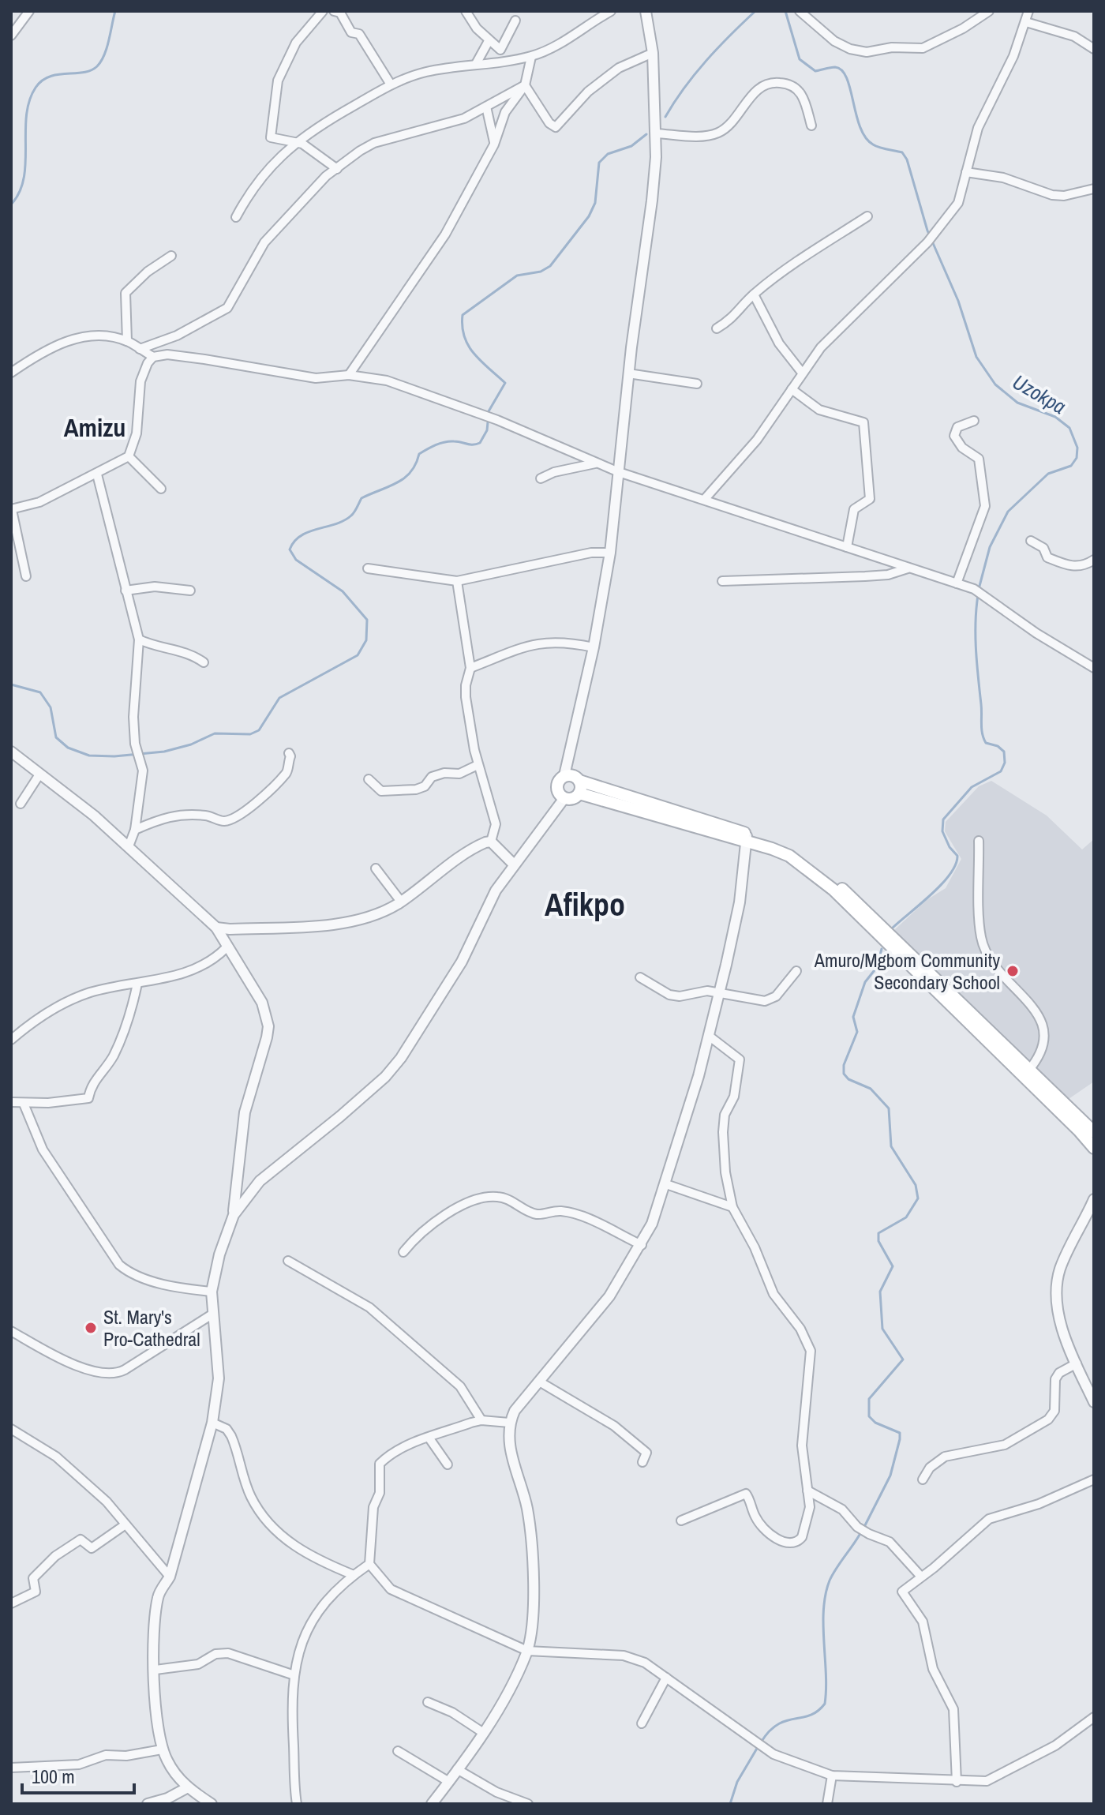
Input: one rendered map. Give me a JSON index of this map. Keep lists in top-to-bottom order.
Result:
{
  "districts": ["Amizu", "Afikpo"],
  "water": ["Uzokpa"],
  "places": ["Amuro/Mgbom Community Secondary School", "St. Mary's Pro-Cathedral"],
  "scale_bar": "100 m"
}
